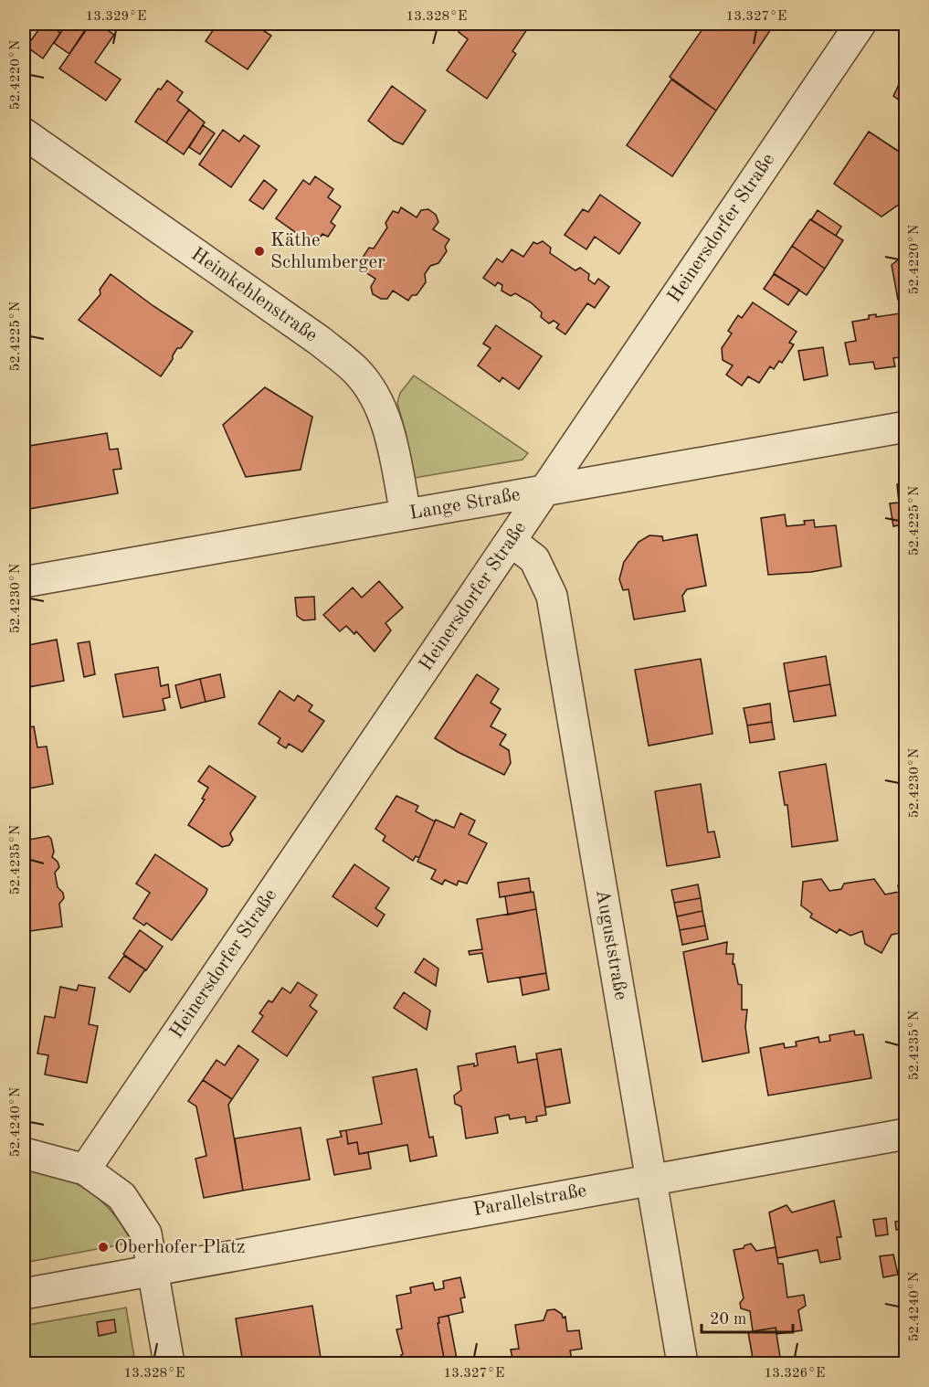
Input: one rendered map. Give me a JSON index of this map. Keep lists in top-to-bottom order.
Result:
{
  "streets": {
    "street": [
      "Heinersdorfer Straße",
      "Heimkehlenstraße",
      "Lange Straße",
      "Auguststraße",
      "Parallelstraße"
    ]
  },
  "crossings": [
    ["Heinersdorfer Straße", "Lange Straße"],
    ["Heinersdorfer Straße", "Auguststraße"],
    ["Heimkehlenstraße", "Lange Straße"],
    ["Auguststraße", "Parallelstraße"]
  ],
  "places": ["Käthe Schlumberger", "Oberhofer Platz"],
  "scale_bar": "20 m",
  "coordinates": [
    "13.329°E",
    "13.328°E",
    "13.327°E",
    "52.4220°N",
    "52.4225°N",
    "52.4230°N",
    "52.4235°N",
    "52.4240°N",
    "13.326°E"
  ]
}
